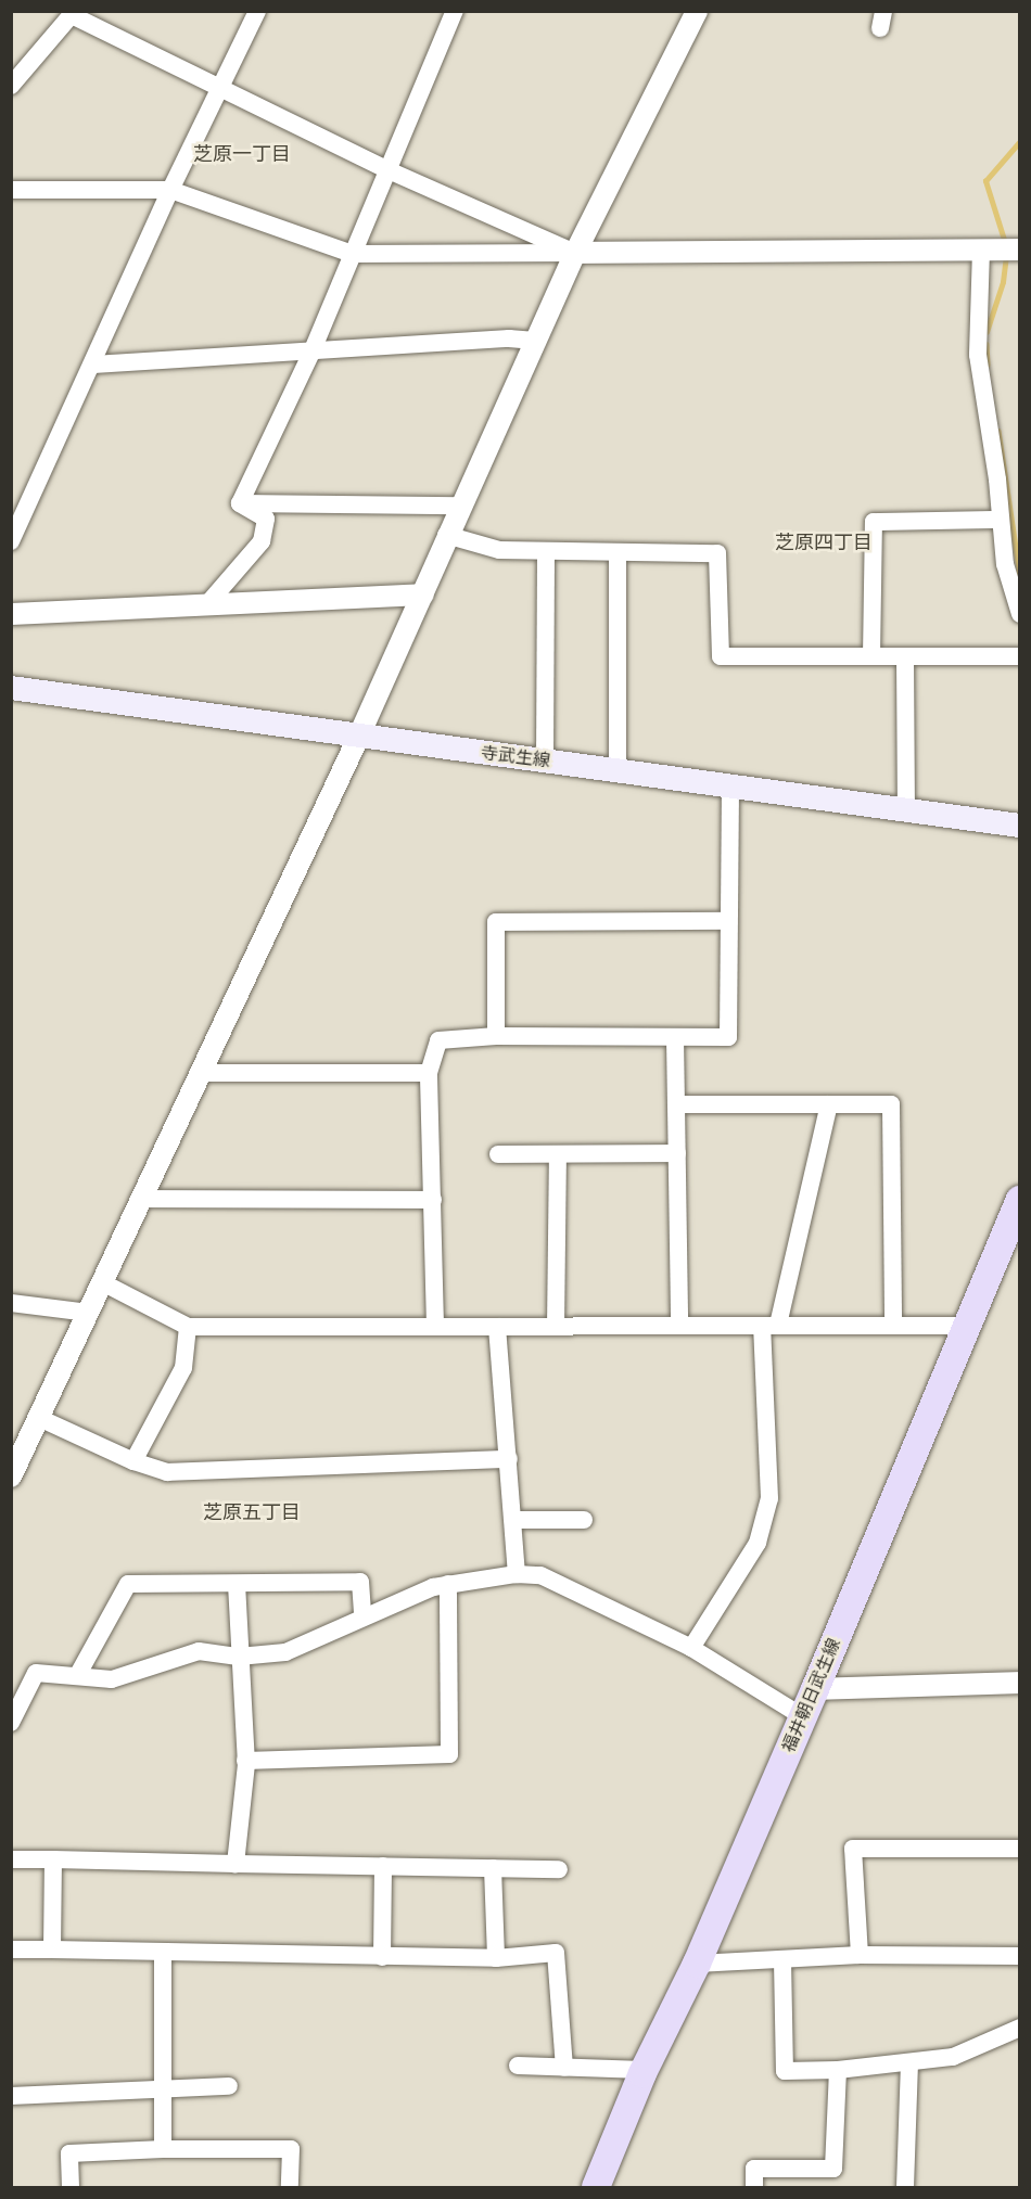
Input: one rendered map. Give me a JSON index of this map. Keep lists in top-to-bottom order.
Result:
{
  "streets": {
    "main road": ["寺武生線", "福井朝日武生線"]
  },
  "districts": ["芝原一丁目", "芝原四丁目", "芝原五丁目"]
}
